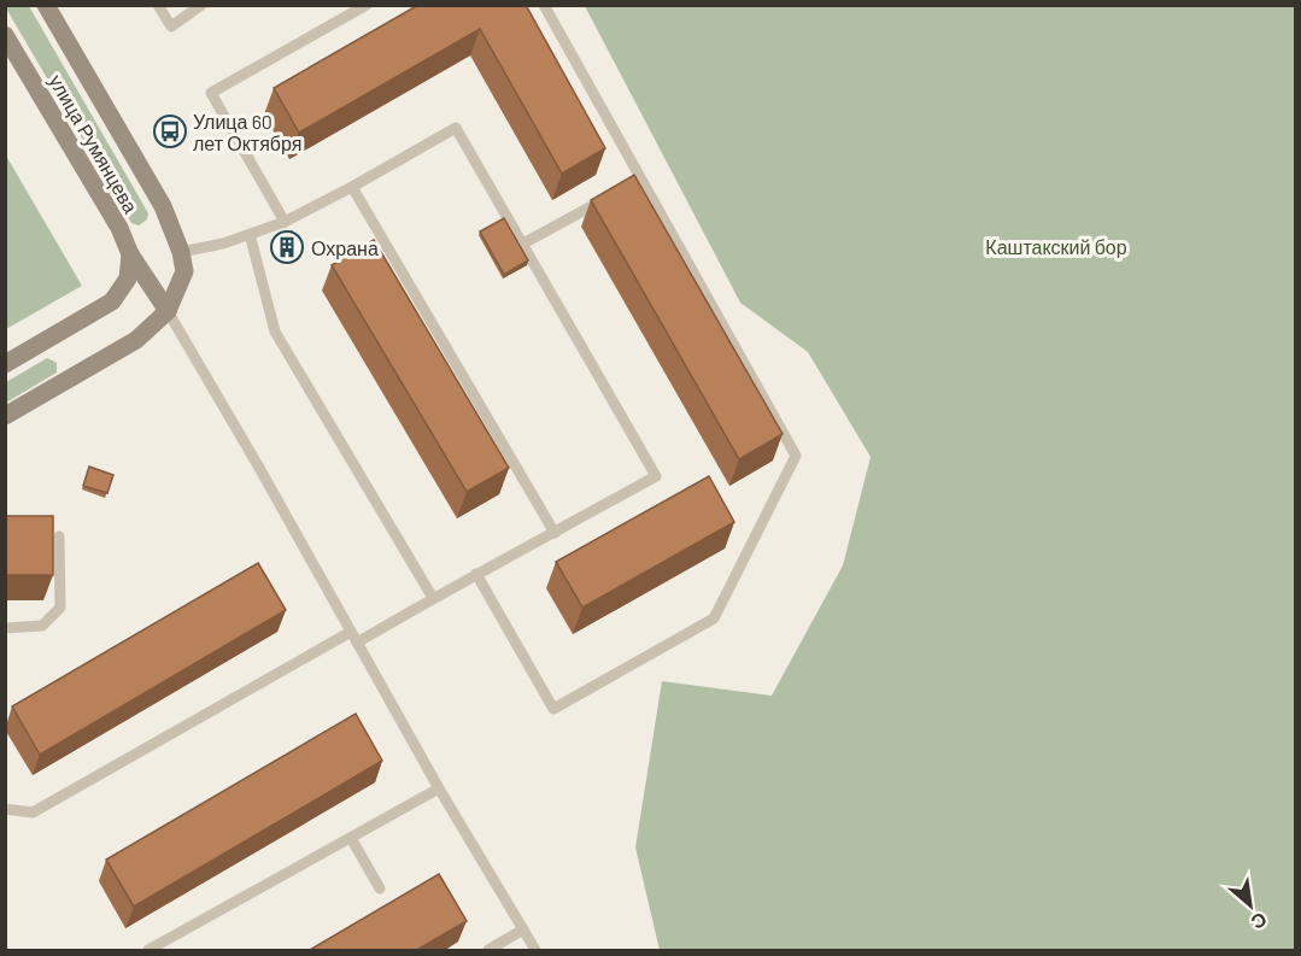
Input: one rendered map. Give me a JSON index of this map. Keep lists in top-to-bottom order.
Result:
{
  "streets": {
    "main road": ["улица Румянцева"]
  },
  "parks": ["Каштакский бор"],
  "places": {
    "bus stop": ["Улица 60 лет Октября"],
    "building": ["Охрана"]
  },
  "north": "bottom right"
}
